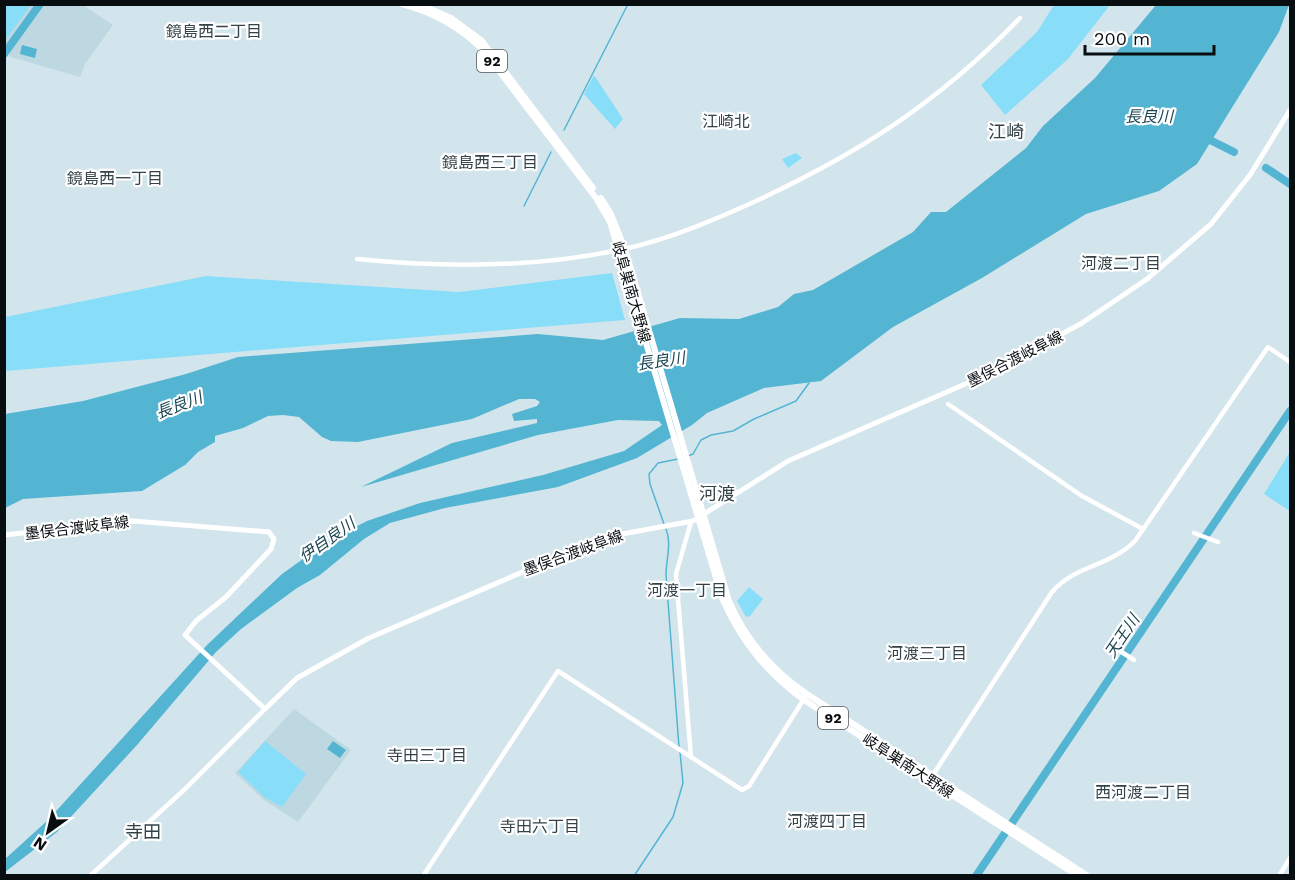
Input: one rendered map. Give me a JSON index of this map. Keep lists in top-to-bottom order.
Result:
{
  "streets": {
    "main road": ["92", "岐阜巣南大野線", "墨俣合渡岐阜線"]
  },
  "crossings": [
    ["92", "岐阜巣南大野線"]
  ],
  "districts": [
    "鏡島西二丁目",
    "江崎北",
    "江崎",
    "鏡島西三丁目",
    "鏡島西一丁目",
    "河渡二丁目",
    "河渡",
    "河渡一丁目",
    "河渡三丁目",
    "寺田三丁目",
    "西河渡二丁目",
    "河渡四丁目",
    "寺田六丁目",
    "寺田"
  ],
  "water": ["長良川", "伊自良川", "天王川"],
  "scale_bar": "200 m",
  "north": "bottom left"
}
